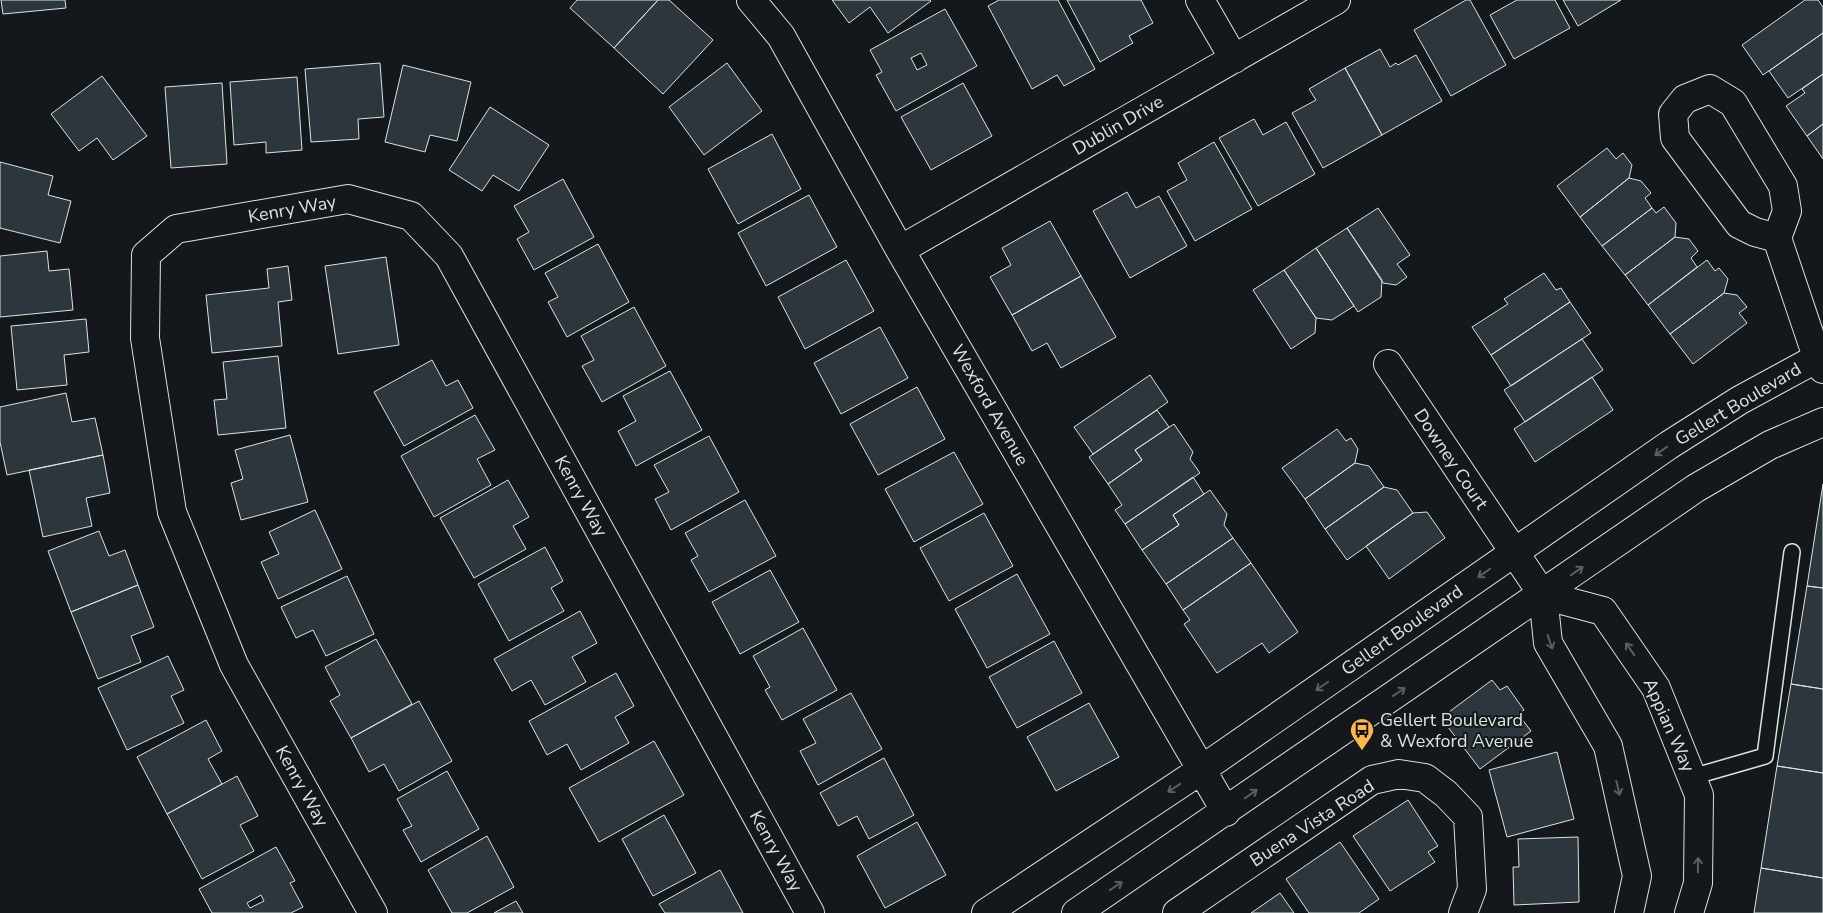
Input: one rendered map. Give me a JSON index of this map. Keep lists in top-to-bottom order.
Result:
{
  "streets": {
    "street": [
      "Dublin Drive",
      "Kenry Way",
      "Gellert Boulevard",
      "Wexford Avenue",
      "Downey Court",
      "Appian Way",
      "Buena Vista Road"
    ]
  },
  "crossings": [
    ["Dublin Drive", "Wexford Avenue"],
    ["Gellert Boulevard", "Wexford Avenue"],
    ["Gellert Boulevard", "Downey Court"]
  ],
  "places": {
    "bus stop": ["Gellert Boulevard & Wexford Avenue"]
  }
}
